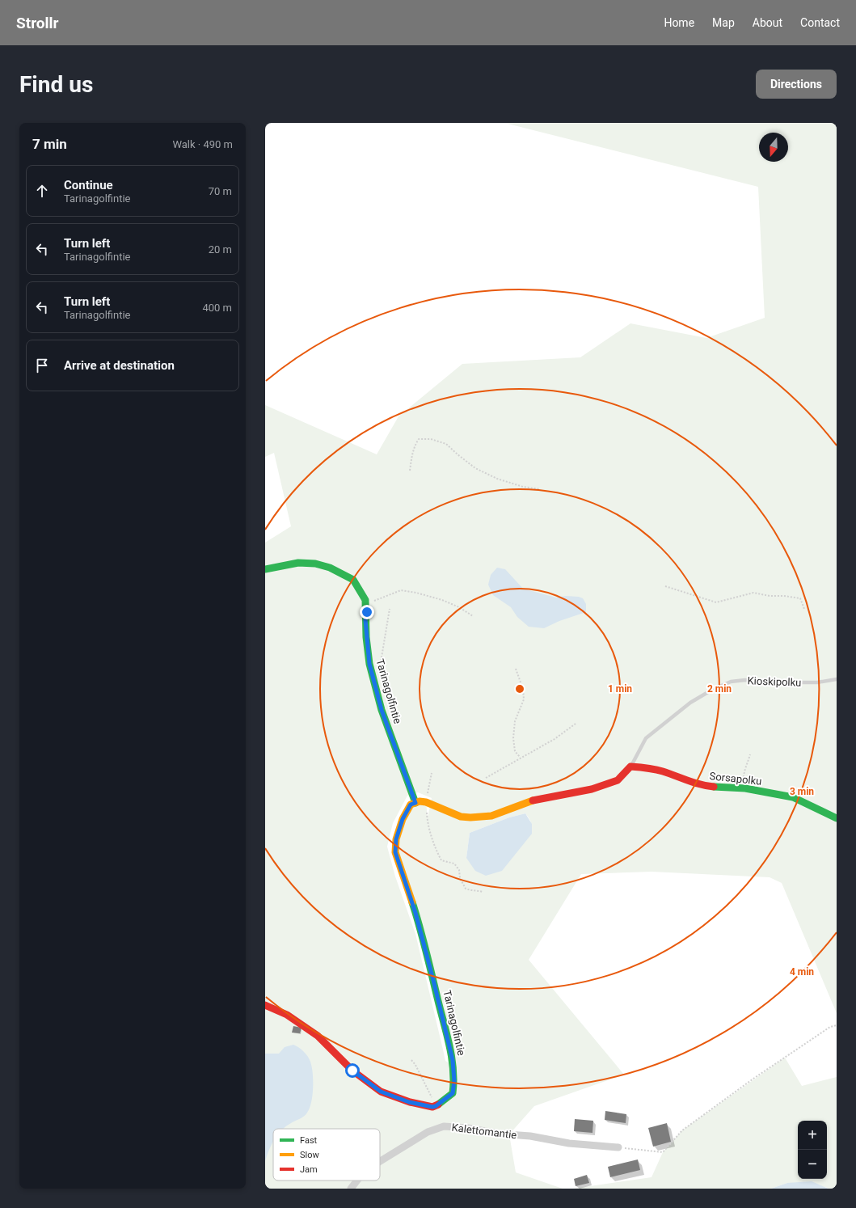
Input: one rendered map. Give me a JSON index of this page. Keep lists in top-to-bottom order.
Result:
{
  "streets": {
    "street": ["Tarinagolfintie", "Sorsapolku", "Kalettomantie"],
    "lane": ["Kioskipolku"]
  },
  "crossings": [
    ["Kioskipolku", "Sorsapolku"]
  ],
  "legend": ["Fast", "Slow", "Jam"],
  "north": "bottom",
  "page": {
    "header": "Strollr",
    "nav": [
      "Home",
      "Map",
      "About",
      "Contact"
    ],
    "buttons": "Directions",
    "title": "Find us",
    "heading": ["7 min", "Walk · 490 m"],
    "list": [
      ["Continue", "Tarinagolfintie", "70 m"],
      ["Turn left", "Tarinagolfintie", "20 m"],
      ["Turn left", "Tarinagolfintie", "400 m"],
      "Arrive at destination"
    ],
    "map_buttons": ["+", "−"]
  },
  "rings": [
    "1 min",
    "2 min",
    "3 min",
    "4 min"
  ]
}
